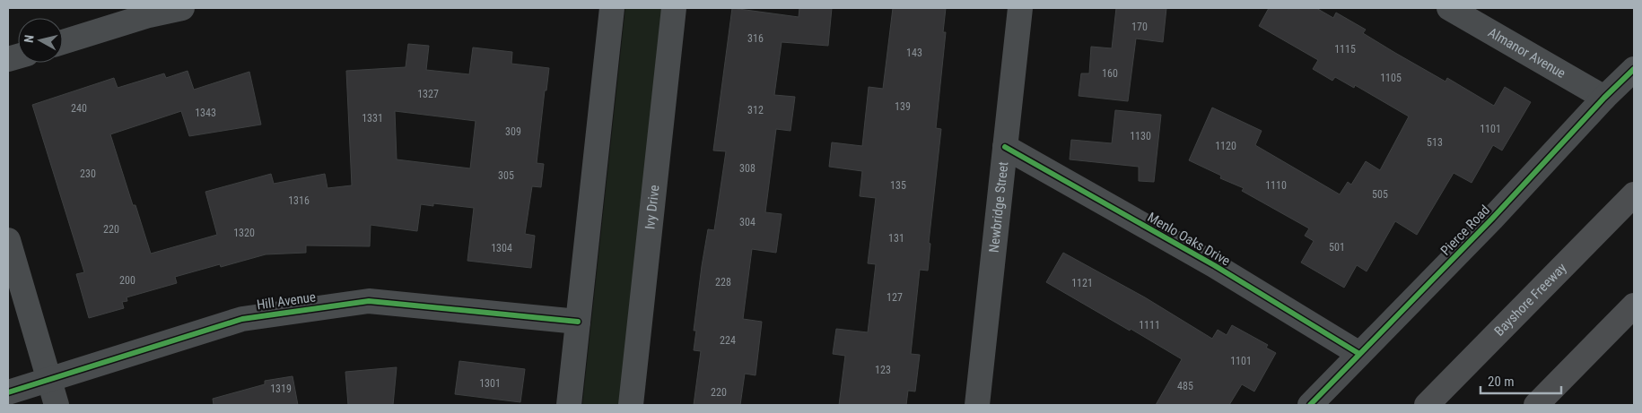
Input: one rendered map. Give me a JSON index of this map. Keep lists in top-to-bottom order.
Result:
{
  "streets": {
    "highway": ["Bayshore Freeway"],
    "street": [
      "Almanor Avenue",
      "Ivy Drive",
      "Newbridge Street",
      "Pierce Road",
      "Menlo Oaks Drive",
      "Hill Avenue"
    ]
  },
  "crossings": [
    ["Almanor Avenue", "Pierce Road"],
    ["Newbridge Street", "Menlo Oaks Drive"],
    ["Pierce Road", "Menlo Oaks Drive"]
  ],
  "house_numbers": [
    "170",
    "316",
    "1115",
    "143",
    "160",
    "1105",
    "1327",
    "139",
    "240",
    "312",
    "1343",
    "1331",
    "1101",
    "309",
    "1130",
    "513",
    "1120",
    "308",
    "230",
    "305",
    "135",
    "1110",
    "505",
    "1316",
    "304",
    "220",
    "1320",
    "131",
    "501",
    "1304",
    "200",
    "228",
    "1121",
    "127",
    "1111",
    "224",
    "1101",
    "123",
    "1301",
    "485",
    "1319",
    "220"
  ],
  "scale_bar": "20 m",
  "north": "left"
}
